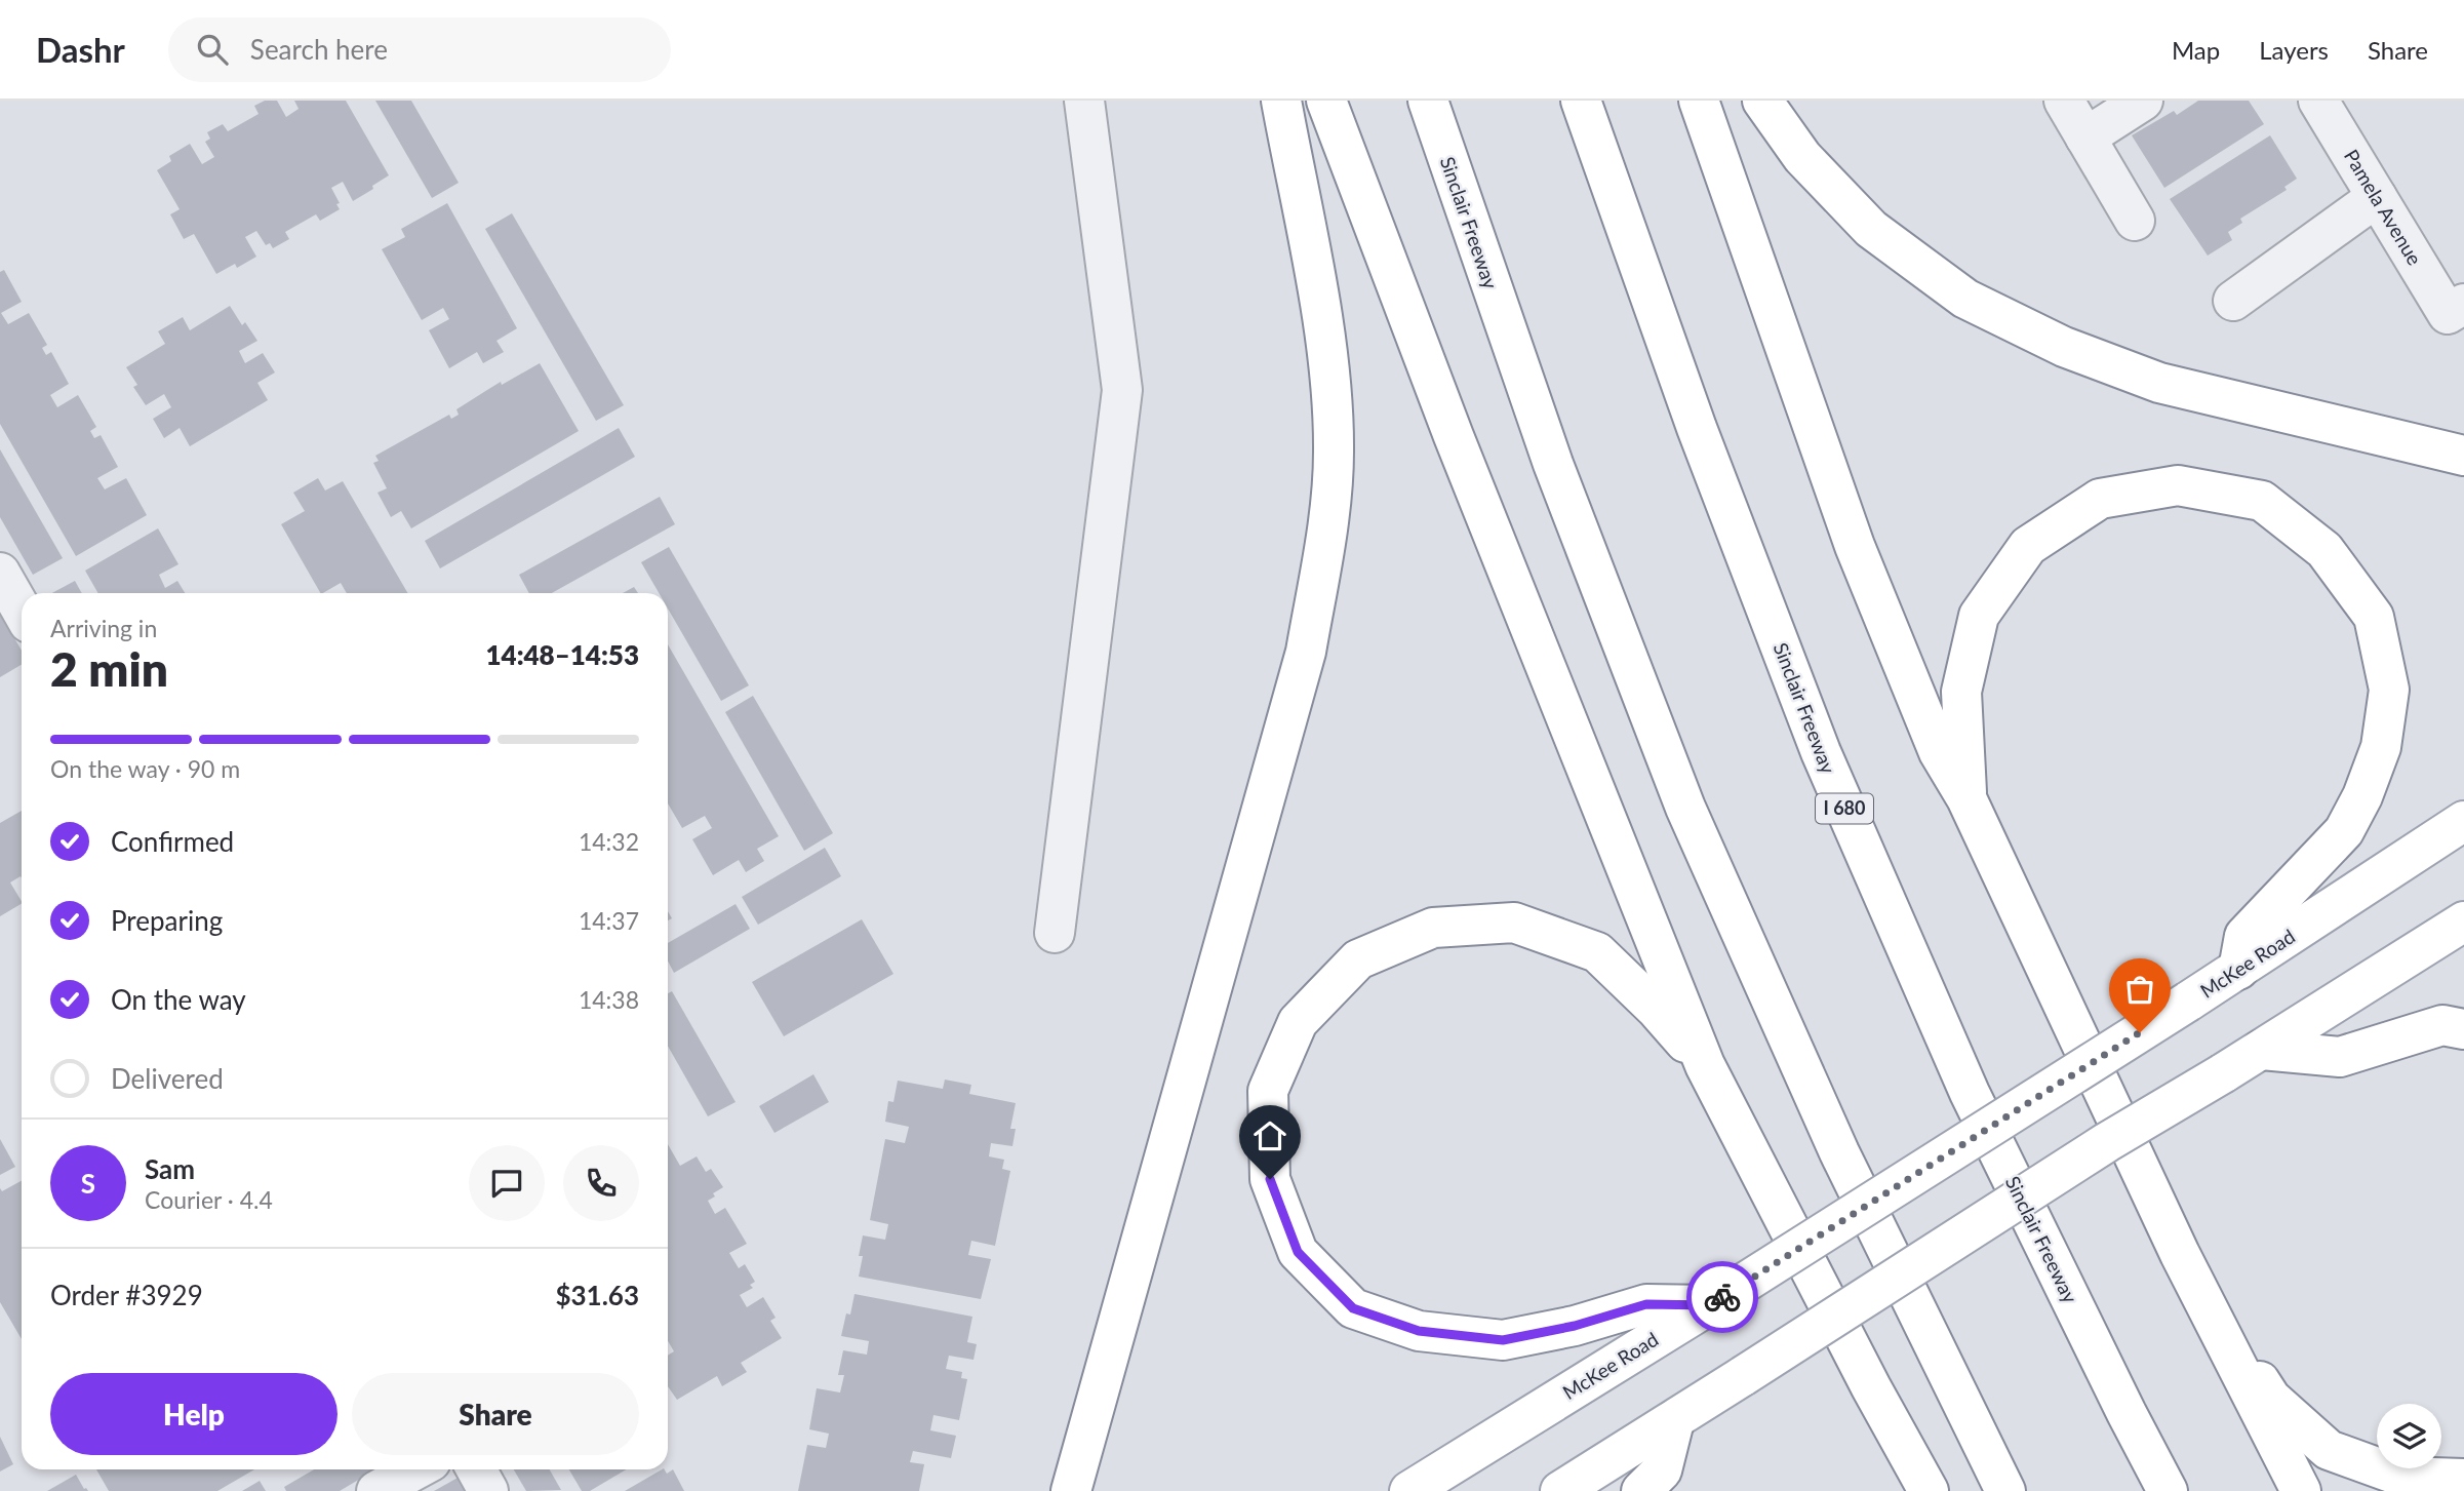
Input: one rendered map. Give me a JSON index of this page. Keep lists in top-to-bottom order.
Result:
{
  "streets": {
    "main road": ["Sinclair Freeway", "I 680", "McKee Road"],
    "street": ["Pamela Avenue"]
  },
  "page": {
    "header": "Dashr",
    "search": "Search here",
    "nav": ["Map", "Layers", "Share"],
    "heading": ["2 min", "Arriving in", "14:48–14:53"],
    "panel": [
      "Sam",
      "Courier · 4.4",
      "Order #3929",
      "$31.63"
    ],
    "bar": "On the way · 90 m",
    "list": [
      ["Confirmed", "14:32"],
      ["Preparing", "14:37"],
      ["On the way", "14:38"],
      "Delivered"
    ],
    "round": "S",
    "buttons": ["Help", "Share"]
  }
}
